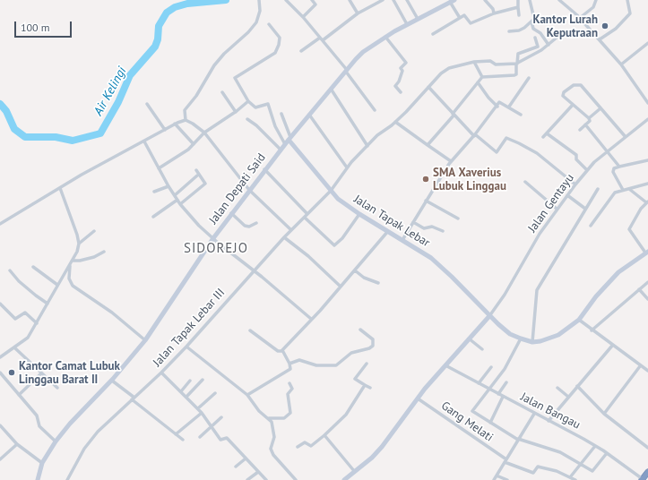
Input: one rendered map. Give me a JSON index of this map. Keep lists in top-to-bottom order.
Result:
{
  "streets": {
    "street": [
      "Jalan Depati Said",
      "Jalan Gentayu",
      "Jalan Tapak Lebar",
      "Jalan Tapak Lebar III",
      "Jalan Bangau",
      "Gang Melati"
    ]
  },
  "crossings": [
    ["Jalan Depati Said", "Jalan Tapak Lebar"],
    ["Jalan Gentayu", "Jalan Tapak Lebar"],
    ["Jalan Tapak Lebar", "Jalan Tapak Lebar III"]
  ],
  "districts": ["SIDOREJO"],
  "water": ["Air Kelingi"],
  "places": ["Kantor Lurah Keputraan", "SMA Xaverius Lubuk Linggau", "Kantor Camat Lubuk Linggau Barat II"],
  "scale_bar": "100 m"
}
